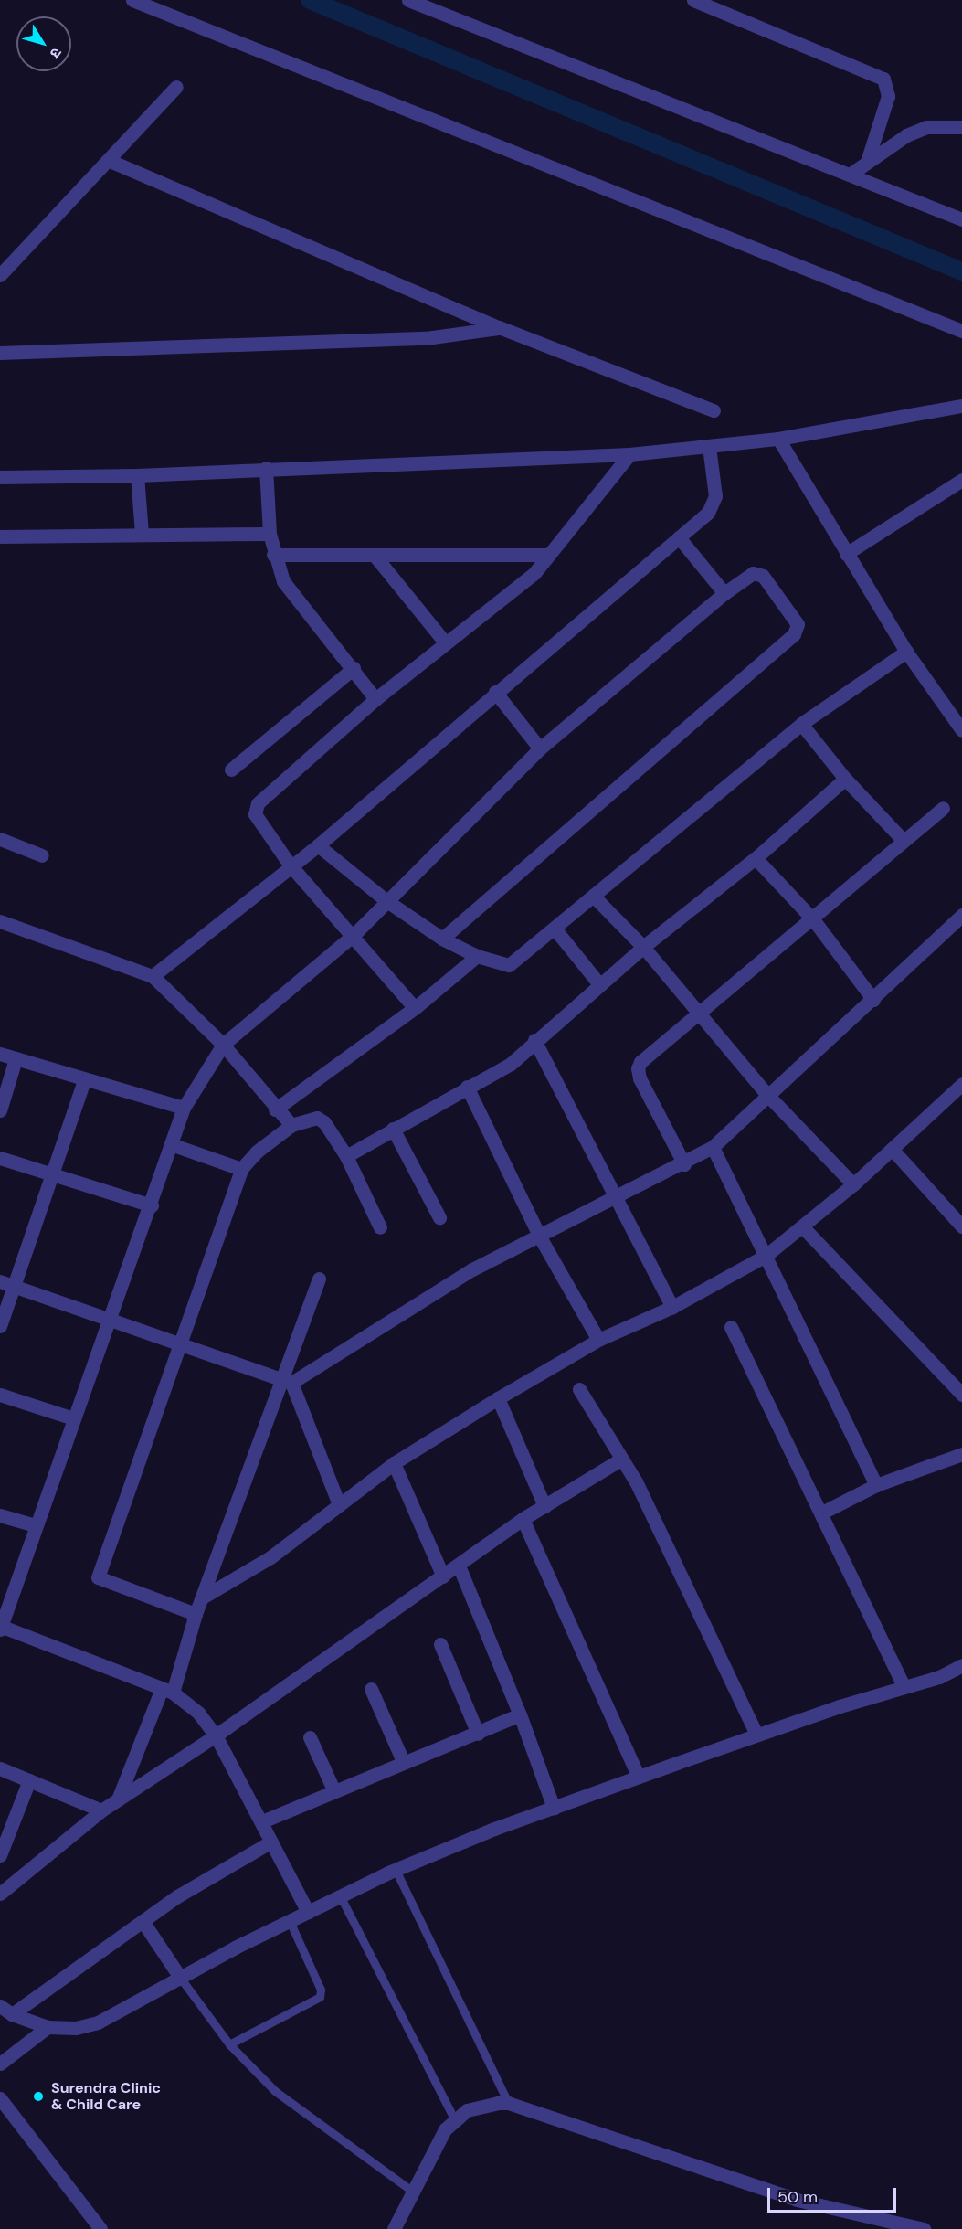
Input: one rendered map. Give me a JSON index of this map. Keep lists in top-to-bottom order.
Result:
{
  "places": ["Surendra Clinic & Child Care"],
  "scale_bar": "50 m",
  "north": "bottom right"
}
